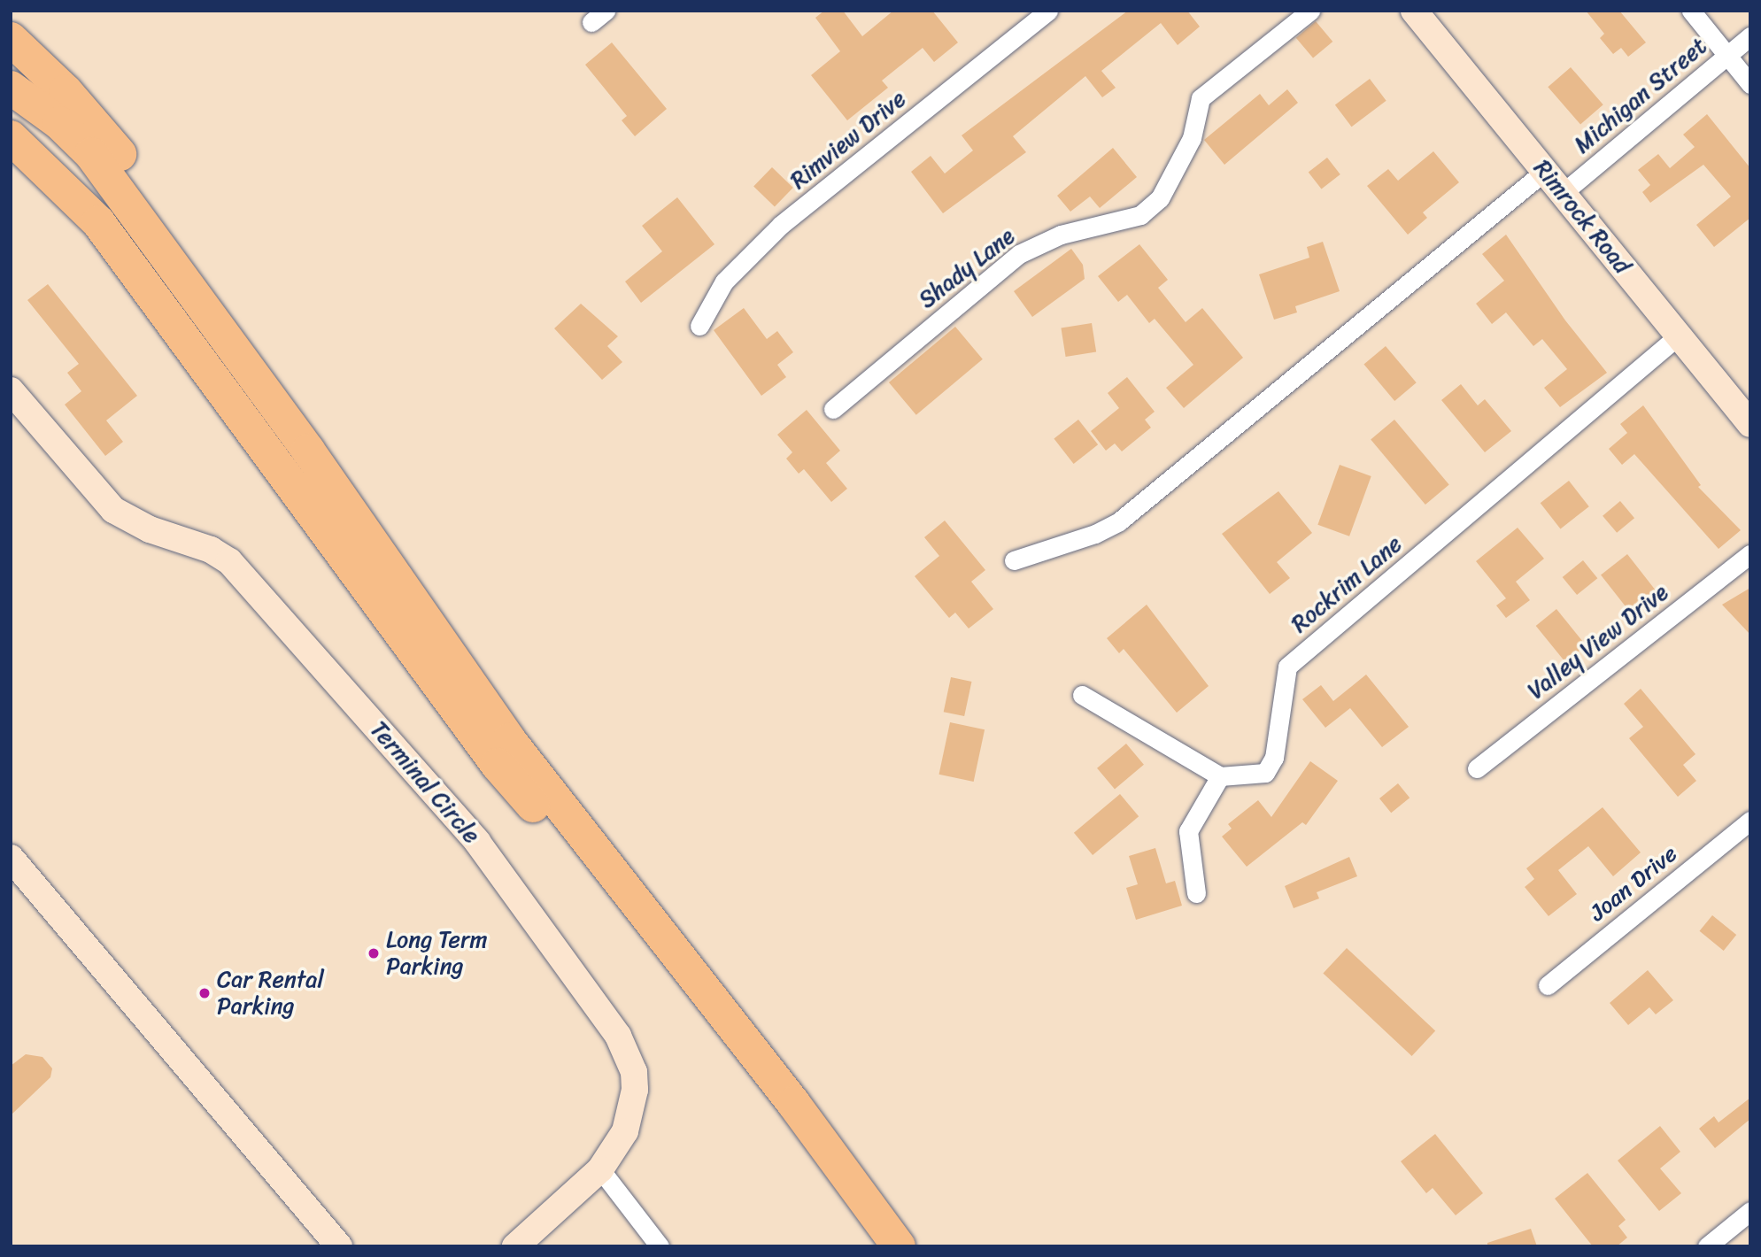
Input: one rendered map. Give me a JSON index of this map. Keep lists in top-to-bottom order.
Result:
{
  "streets": {
    "street": [
      "Michigan Street",
      "Rimview Drive",
      "Rimrock Road",
      "Shady Lane",
      "Rockrim Lane",
      "Valley View Drive",
      "Terminal Circle",
      "Joan Drive"
    ]
  },
  "crossings": [
    ["Michigan Street", "Rimrock Road"],
    ["Rimrock Road", "Rockrim Lane"]
  ],
  "places": ["Long Term Parking", "Car Rental Parking"]
}
